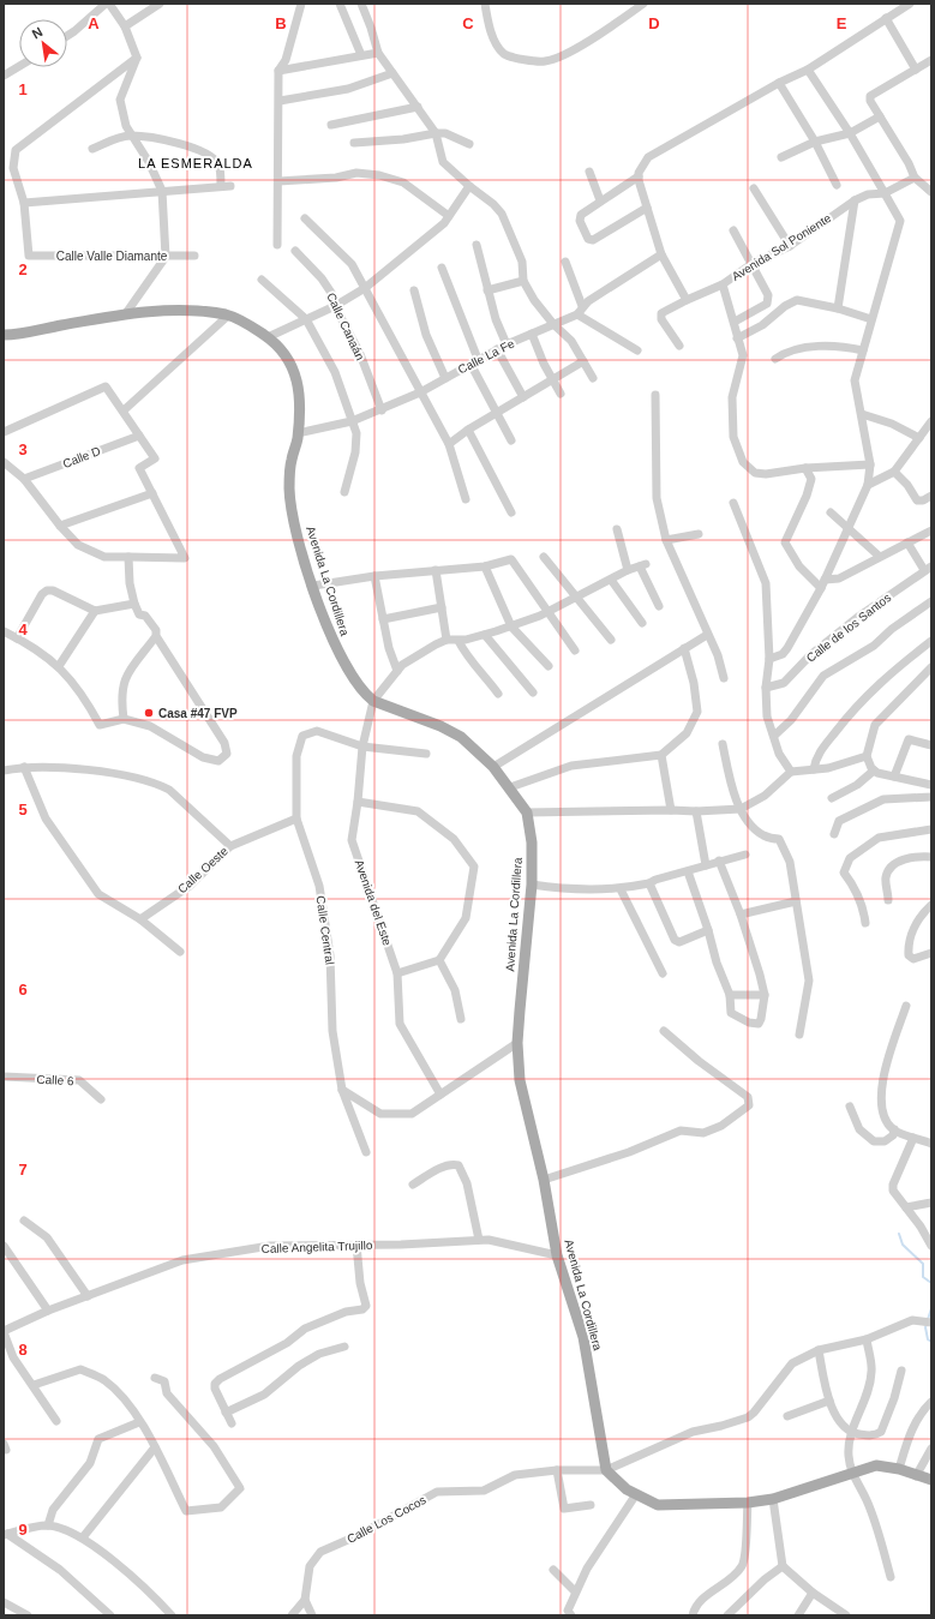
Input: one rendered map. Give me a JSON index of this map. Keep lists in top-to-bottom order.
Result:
{
  "streets": {
    "main road": ["Avenida La Cordillera"],
    "street": [
      "Avenida Sol Poniente",
      "Calle Valle Diamante",
      "Calle Canaán",
      "Calle La Fe",
      "Calle D",
      "Calle de los Santos",
      "Calle Oeste",
      "Avenida del Este",
      "Calle Central",
      "Calle 6",
      "Calle Angelita Trujillo",
      "Calle Los Cocos"
    ]
  },
  "crossings": [
    ["Calle Canaán", "Calle La Fe"],
    ["Calle La Fe", "Avenida La Cordillera"],
    ["Avenida La Cordillera", "Avenida del Este"],
    ["Avenida La Cordillera", "Calle Angelita Trujillo"],
    ["Avenida La Cordillera", "Calle Los Cocos"],
    ["Calle Oeste", "Calle Central"],
    ["Avenida del Este", "Calle Central"]
  ],
  "districts": ["LA ESMERALDA"],
  "places": ["Casa #47 FVP"],
  "north": "top left",
  "grid": {
    "columns": [
      "A",
      "B",
      "C",
      "D",
      "E"
    ],
    "rows": [
      "1",
      "2",
      "3",
      "4",
      "5",
      "6",
      "7",
      "8",
      "9"
    ]
  }
}
